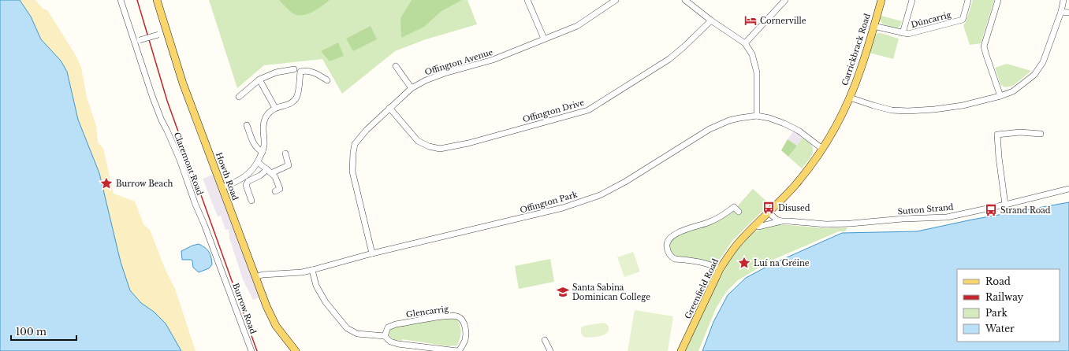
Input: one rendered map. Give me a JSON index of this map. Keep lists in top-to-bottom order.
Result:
{
  "streets": {
    "main road": ["Carrickbrack Road", "Howth Road", "Greenfield Road"],
    "street": [
      "Dúncarrig",
      "Offington Avenue",
      "Offington Drive",
      "Claremont Road",
      "Offington Park",
      "Sutton Strand",
      "Burrow Road",
      "Glencarrig"
    ]
  },
  "crossings": [
    ["Dúncarrig", "Carrickbrack Road"],
    ["Carrickbrack Road", "Offington Park"],
    ["Carrickbrack Road", "Sutton Strand"],
    ["Carrickbrack Road", "Greenfield Road"],
    ["Offington Avenue", "Offington Drive"],
    ["Offington Avenue", "Offington Park"],
    ["Claremont Road", "Burrow Road"],
    ["Howth Road", "Offington Park"],
    ["Offington Park", "Glencarrig"],
    ["Sutton Strand", "Greenfield Road"]
  ],
  "places": {
    "hotel": ["Cornerville"],
    "place": ["Burrow Beach", "Luí na Gréine"],
    "bus stop": ["Disused", "Strand Road"],
    "school or university": ["Santa Sabina Dominican College"]
  },
  "legend": [
    "Road",
    "Railway",
    "Park",
    "Water"
  ],
  "scale_bar": "100 m"
}
